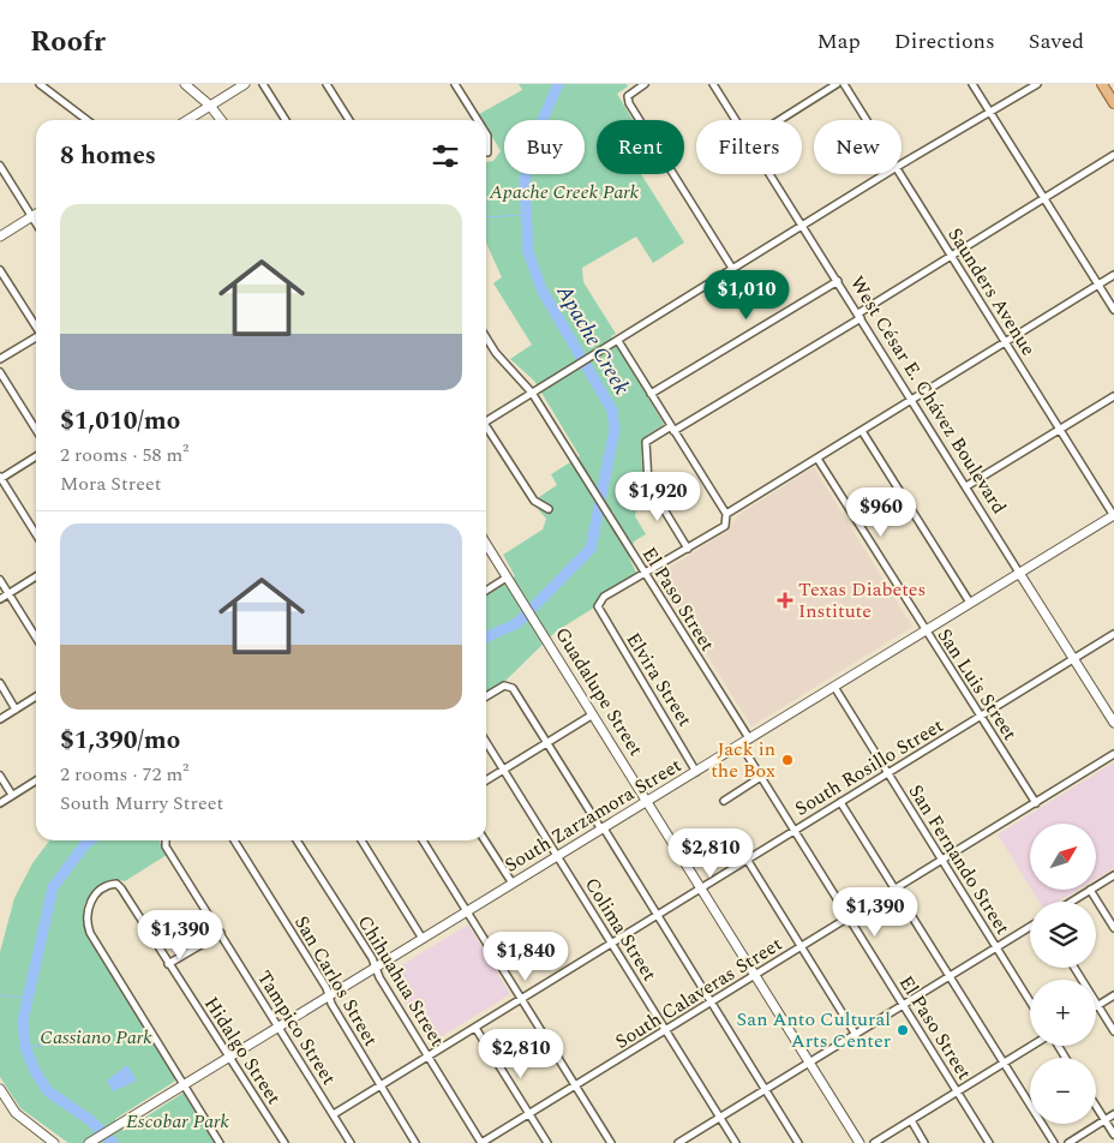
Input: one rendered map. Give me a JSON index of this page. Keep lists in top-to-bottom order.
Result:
{
  "streets": {
    "main road": ["West César E. Chávez Boulevard", "Guadalupe Street", "South Zarzamora Street"],
    "street": [
      "Saunders Avenue",
      "El Paso Street",
      "Elvira Street",
      "San Luis Street",
      "South Rosillo Street",
      "San Fernando Street",
      "Colima Street",
      "San Carlos Street",
      "Chihuahua Street",
      "South Calaveras Street",
      "Tampico Street",
      "Hidalgo Street"
    ]
  },
  "crossings": [
    ["Saunders Avenue", "South Zarzamora Street"],
    ["West César E. Chávez Boulevard", "South Rosillo Street"],
    ["West César E. Chávez Boulevard", "South Zarzamora Street"],
    ["El Paso Street", "Elvira Street"],
    ["El Paso Street", "South Rosillo Street"],
    ["El Paso Street", "South Zarzamora Street"],
    ["El Paso Street", "South Calaveras Street"],
    ["Elvira Street", "South Zarzamora Street"],
    ["San Luis Street", "South Rosillo Street"],
    ["San Luis Street", "South Zarzamora Street"],
    ["San Luis Street", "South Calaveras Street"],
    ["Guadalupe Street", "South Rosillo Street"],
    ["Guadalupe Street", "South Zarzamora Street"],
    ["Guadalupe Street", "South Calaveras Street"],
    ["South Rosillo Street", "San Fernando Street"],
    ["South Rosillo Street", "Colima Street"],
    ["South Rosillo Street", "San Carlos Street"],
    ["South Rosillo Street", "Chihuahua Street"],
    ["South Rosillo Street", "Tampico Street"],
    ["South Zarzamora Street", "San Fernando Street"],
    ["South Zarzamora Street", "Colima Street"],
    ["South Zarzamora Street", "San Carlos Street"],
    ["South Zarzamora Street", "Chihuahua Street"],
    ["South Zarzamora Street", "Tampico Street"],
    ["South Zarzamora Street", "Hidalgo Street"],
    ["San Fernando Street", "South Calaveras Street"],
    ["Colima Street", "South Calaveras Street"],
    ["Chihuahua Street", "South Calaveras Street"]
  ],
  "water": ["Apache Creek"],
  "parks": ["Apache Creek Park", "Cassiano Park", "Escobar Park"],
  "places": {
    "health": ["Texas Diabetes Institute"],
    "other": ["Jack in the Box", "San Anto Cultural Arts Center"]
  },
  "north": "top right",
  "page": {
    "header": "Roofr",
    "nav": ["Map", "Directions", "Saved"],
    "chip": [
      "Buy",
      "Rent",
      "Filters",
      "New"
    ],
    "heading": "8 homes",
    "list": [
      {
        "name": "$1,010/mo",
        "note": "2 rooms · 58 m² · Mora Street"
      },
      {
        "name": "$1,390/mo",
        "note": "2 rooms · 72 m² · South Murry Street"
      }
    ],
    "price": [
      "$1,010",
      "$1,920",
      "$960",
      "$2,810",
      "$1,390",
      "$1,390",
      "$1,840",
      "$2,810"
    ],
    "map_buttons": ["+", "−"]
  }
}
